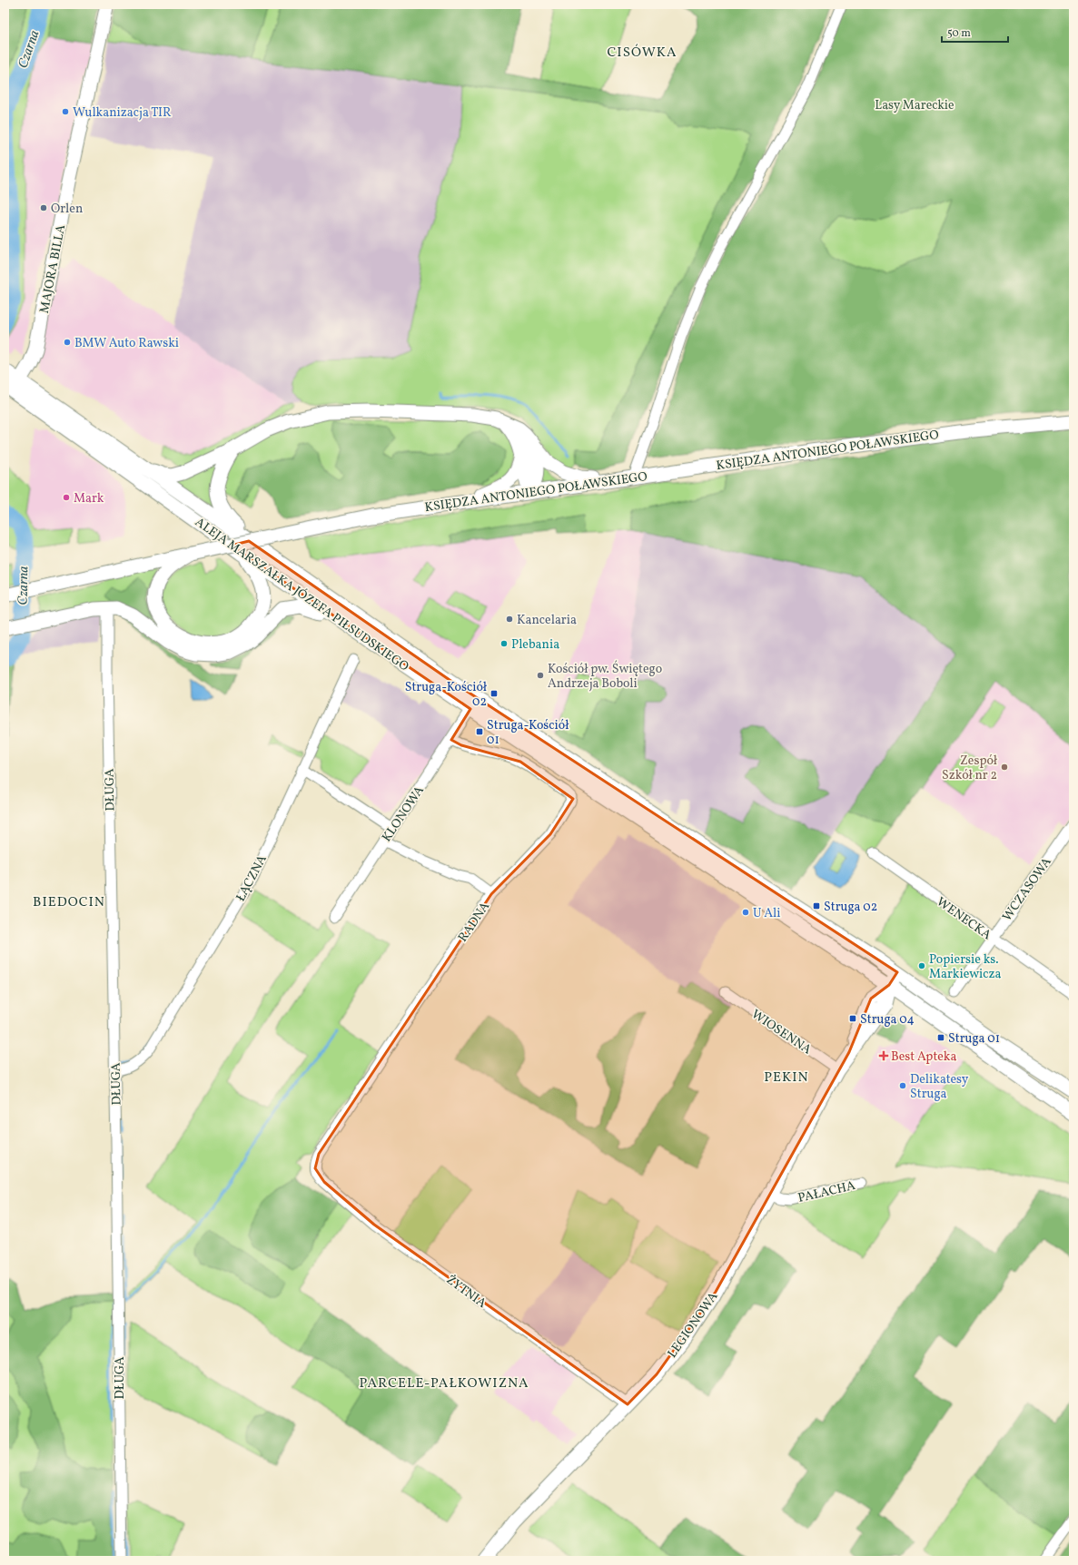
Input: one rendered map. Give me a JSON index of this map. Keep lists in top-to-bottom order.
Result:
{
  "streets": {
    "main road": [
      "MAJORA BILLA",
      "KSIĘDZA ANTONIEGO POŁAWSKIEGO",
      "ALEJA MARSZAŁKA JÓZEFA PIŁSUDSKIEGO",
      "LEGIONOWA"
    ],
    "street": [
      "DŁUGA",
      "KLONOWA",
      "ŁĄCZNA",
      "WCZASOWA",
      "WENECKA",
      "RADNA",
      "WIOSENNA",
      "PAŁACHA",
      "ŻYTNIA"
    ]
  },
  "crossings": [
    ["MAJORA BILLA", "ALEJA MARSZAŁKA JÓZEFA PIŁSUDSKIEGO"],
    ["ALEJA MARSZAŁKA JÓZEFA PIŁSUDSKIEGO", "KLONOWA"],
    ["ALEJA MARSZAŁKA JÓZEFA PIŁSUDSKIEGO", "LEGIONOWA"],
    ["DŁUGA", "ŁĄCZNA"],
    ["KLONOWA", "RADNA"],
    ["WCZASOWA", "WENECKA"],
    ["RADNA", "ŻYTNIA"],
    ["WIOSENNA", "LEGIONOWA"],
    ["PAŁACHA", "LEGIONOWA"],
    ["ŻYTNIA", "LEGIONOWA"]
  ],
  "districts": [
    "CISÓWKA",
    "BIEDOCIN",
    "PEKIN",
    "PARCELE-PAŁKOWIZNA"
  ],
  "water": ["Czarna"],
  "parks": ["Lasy Mareckie"],
  "places": {
    "other": [
      "Wulkanizacja TIR",
      "Orlen",
      "BMW Auto Rawski",
      "Mark",
      "Kancelaria",
      "Plebania",
      "Kościół pw. Świętego Andrzeja Boboli",
      "Zespół Szkół nr 2",
      "U Ali",
      "Popiersie ks. Markiewicza",
      "Delikatesy Struga"
    ],
    "transit": [
      "Struga-Kościół 02",
      "Struga-Kościół 01",
      "Struga 02",
      "Struga 04",
      "Struga 01"
    ],
    "health": ["Best Apteka"]
  },
  "scale_bar": "50 m"
}
